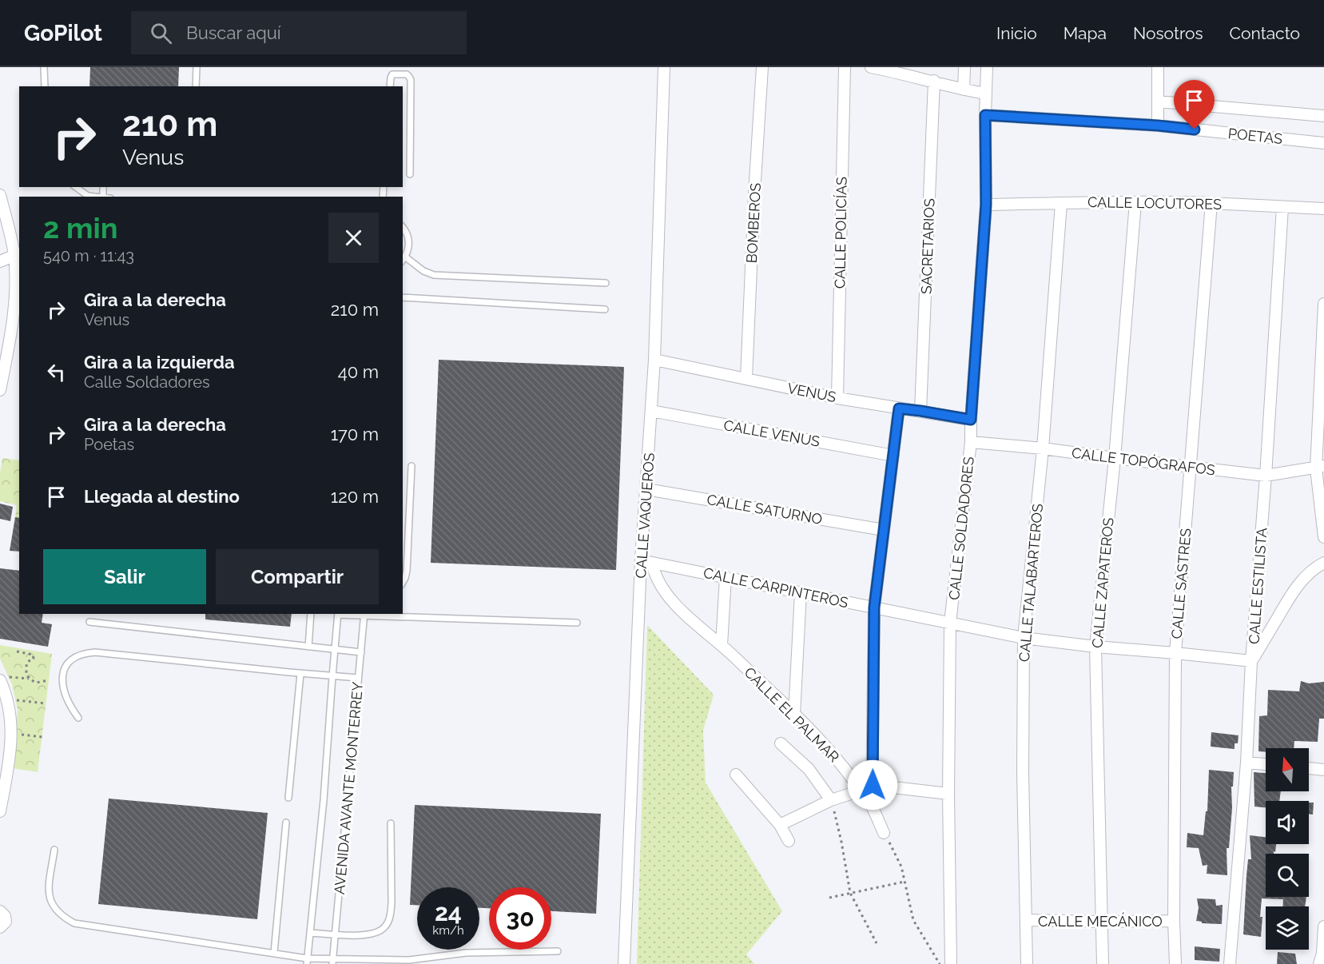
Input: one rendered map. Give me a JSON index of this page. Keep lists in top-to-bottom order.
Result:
{
  "streets": {
    "street": [
      "POETAS",
      "CALLE LOCUTORES",
      "BOMBEROS",
      "CALLE POLICÍAS",
      "SACRETARIOS",
      "VENUS",
      "CALLE VENUS",
      "CALLE TOPÓGRAFOS",
      "CALLE SATURNO",
      "CALLE VAQUEROS",
      "CALLE SOLDADORES",
      "CALLE TALABARTEROS",
      "CALLE ZAPATEROS",
      "CALLE SASTRES",
      "CALLE ESTILISTA",
      "CALLE CARPINTEROS",
      "CALLE EL PALMAR",
      "CALLE MECÁNICO"
    ],
    "lane": ["AVENIDA AVANTE MONTERREY"]
  },
  "crossings": [
    ["POETAS", "CALLE SOLDADORES"],
    ["CALLE LOCUTORES", "CALLE SOLDADORES"],
    ["CALLE LOCUTORES", "CALLE TALABARTEROS"],
    ["CALLE LOCUTORES", "CALLE ZAPATEROS"],
    ["CALLE LOCUTORES", "CALLE SASTRES"],
    ["CALLE LOCUTORES", "CALLE ESTILISTA"],
    ["BOMBEROS", "VENUS"],
    ["CALLE POLICÍAS", "VENUS"],
    ["SACRETARIOS", "VENUS"],
    ["VENUS", "CALLE VAQUEROS"],
    ["VENUS", "CALLE SOLDADORES"],
    ["CALLE VENUS", "CALLE VAQUEROS"],
    ["CALLE TOPÓGRAFOS", "CALLE SOLDADORES"],
    ["CALLE TOPÓGRAFOS", "CALLE TALABARTEROS"],
    ["CALLE TOPÓGRAFOS", "CALLE ZAPATEROS"],
    ["CALLE TOPÓGRAFOS", "CALLE SASTRES"],
    ["CALLE TOPÓGRAFOS", "CALLE ESTILISTA"],
    ["CALLE SATURNO", "CALLE VAQUEROS"],
    ["CALLE VAQUEROS", "CALLE CARPINTEROS"],
    ["CALLE VAQUEROS", "CALLE EL PALMAR"],
    ["CALLE SOLDADORES", "CALLE CARPINTEROS"],
    ["CALLE TALABARTEROS", "CALLE CARPINTEROS"],
    ["CALLE TALABARTEROS", "CALLE MECÁNICO"],
    ["CALLE ZAPATEROS", "CALLE CARPINTEROS"],
    ["CALLE ZAPATEROS", "CALLE MECÁNICO"],
    ["CALLE SASTRES", "CALLE CARPINTEROS"],
    ["CALLE SASTRES", "CALLE MECÁNICO"],
    ["CALLE ESTILISTA", "CALLE CARPINTEROS"],
    ["CALLE CARPINTEROS", "CALLE EL PALMAR"]
  ],
  "north": "top",
  "page": {
    "header": "GoPilot",
    "search": "Buscar aquí",
    "nav": [
      "Inicio",
      "Mapa",
      "Nosotros",
      "Contacto"
    ],
    "turn": ["210 m", "Venus"],
    "heading": ["2 min", "540 m · 11:43"],
    "list": [
      {
        "name": "Gira a la derecha",
        "note": "Venus",
        "value": "210 m"
      },
      {
        "name": "Gira a la izquierda",
        "note": "Calle Soldadores",
        "value": "40 m"
      },
      {
        "name": "Gira a la derecha",
        "note": "Poetas",
        "value": "170 m"
      },
      {
        "name": "Llegada al destino",
        "value": "120 m"
      }
    ],
    "buttons": ["Salir", "Compartir"],
    "speed": "24 km/h",
    "limit": "30"
  }
}
